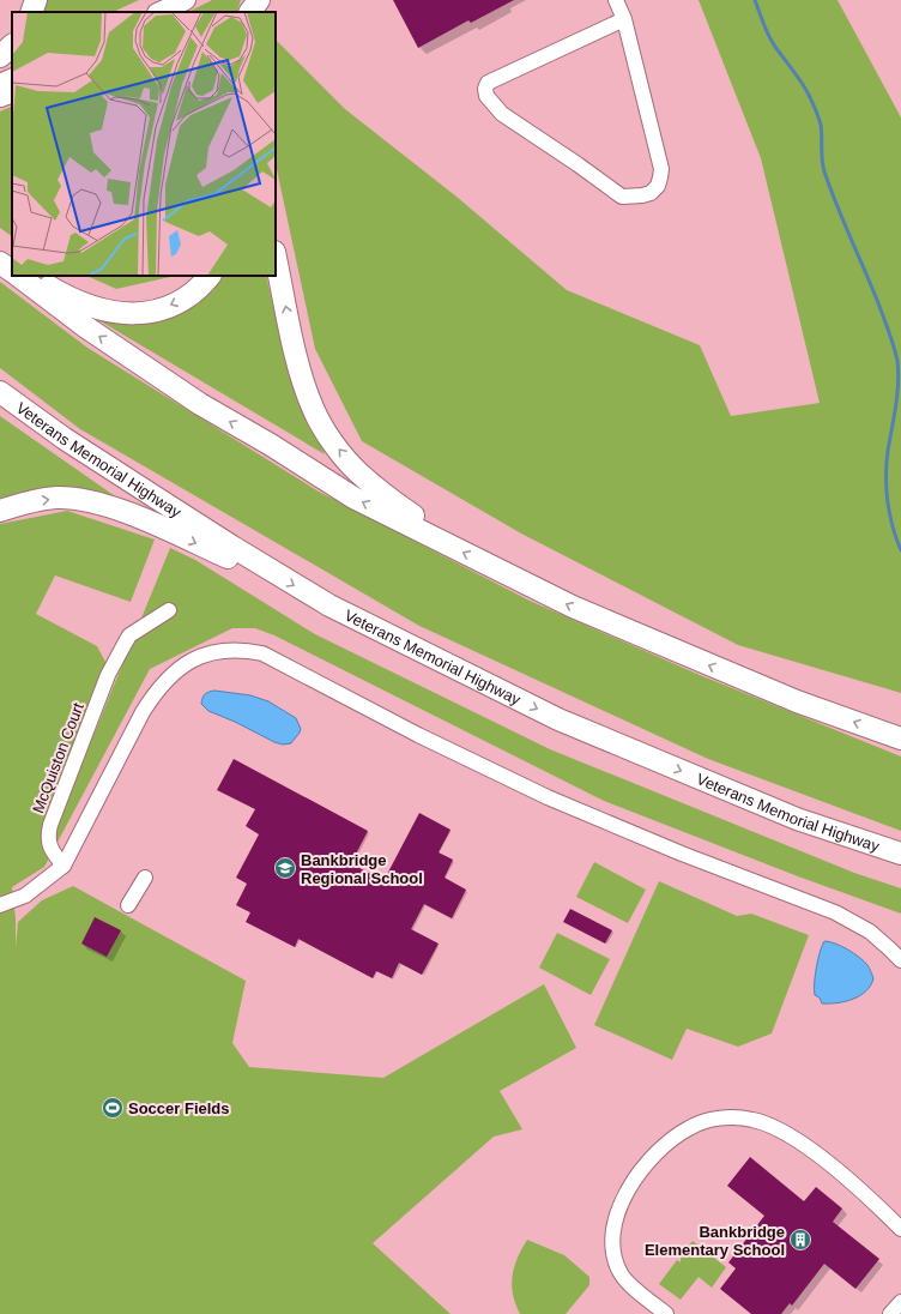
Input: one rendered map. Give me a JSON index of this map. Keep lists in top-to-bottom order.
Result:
{
  "streets": {
    "highway": ["Veterans Memorial Highway"],
    "street": ["McQuiston Court"]
  },
  "places": {
    "school or university": ["Bankbridge Regional School"],
    "sports": ["Soccer Fields"],
    "building": ["Bankbridge Elementary School"]
  }
}
